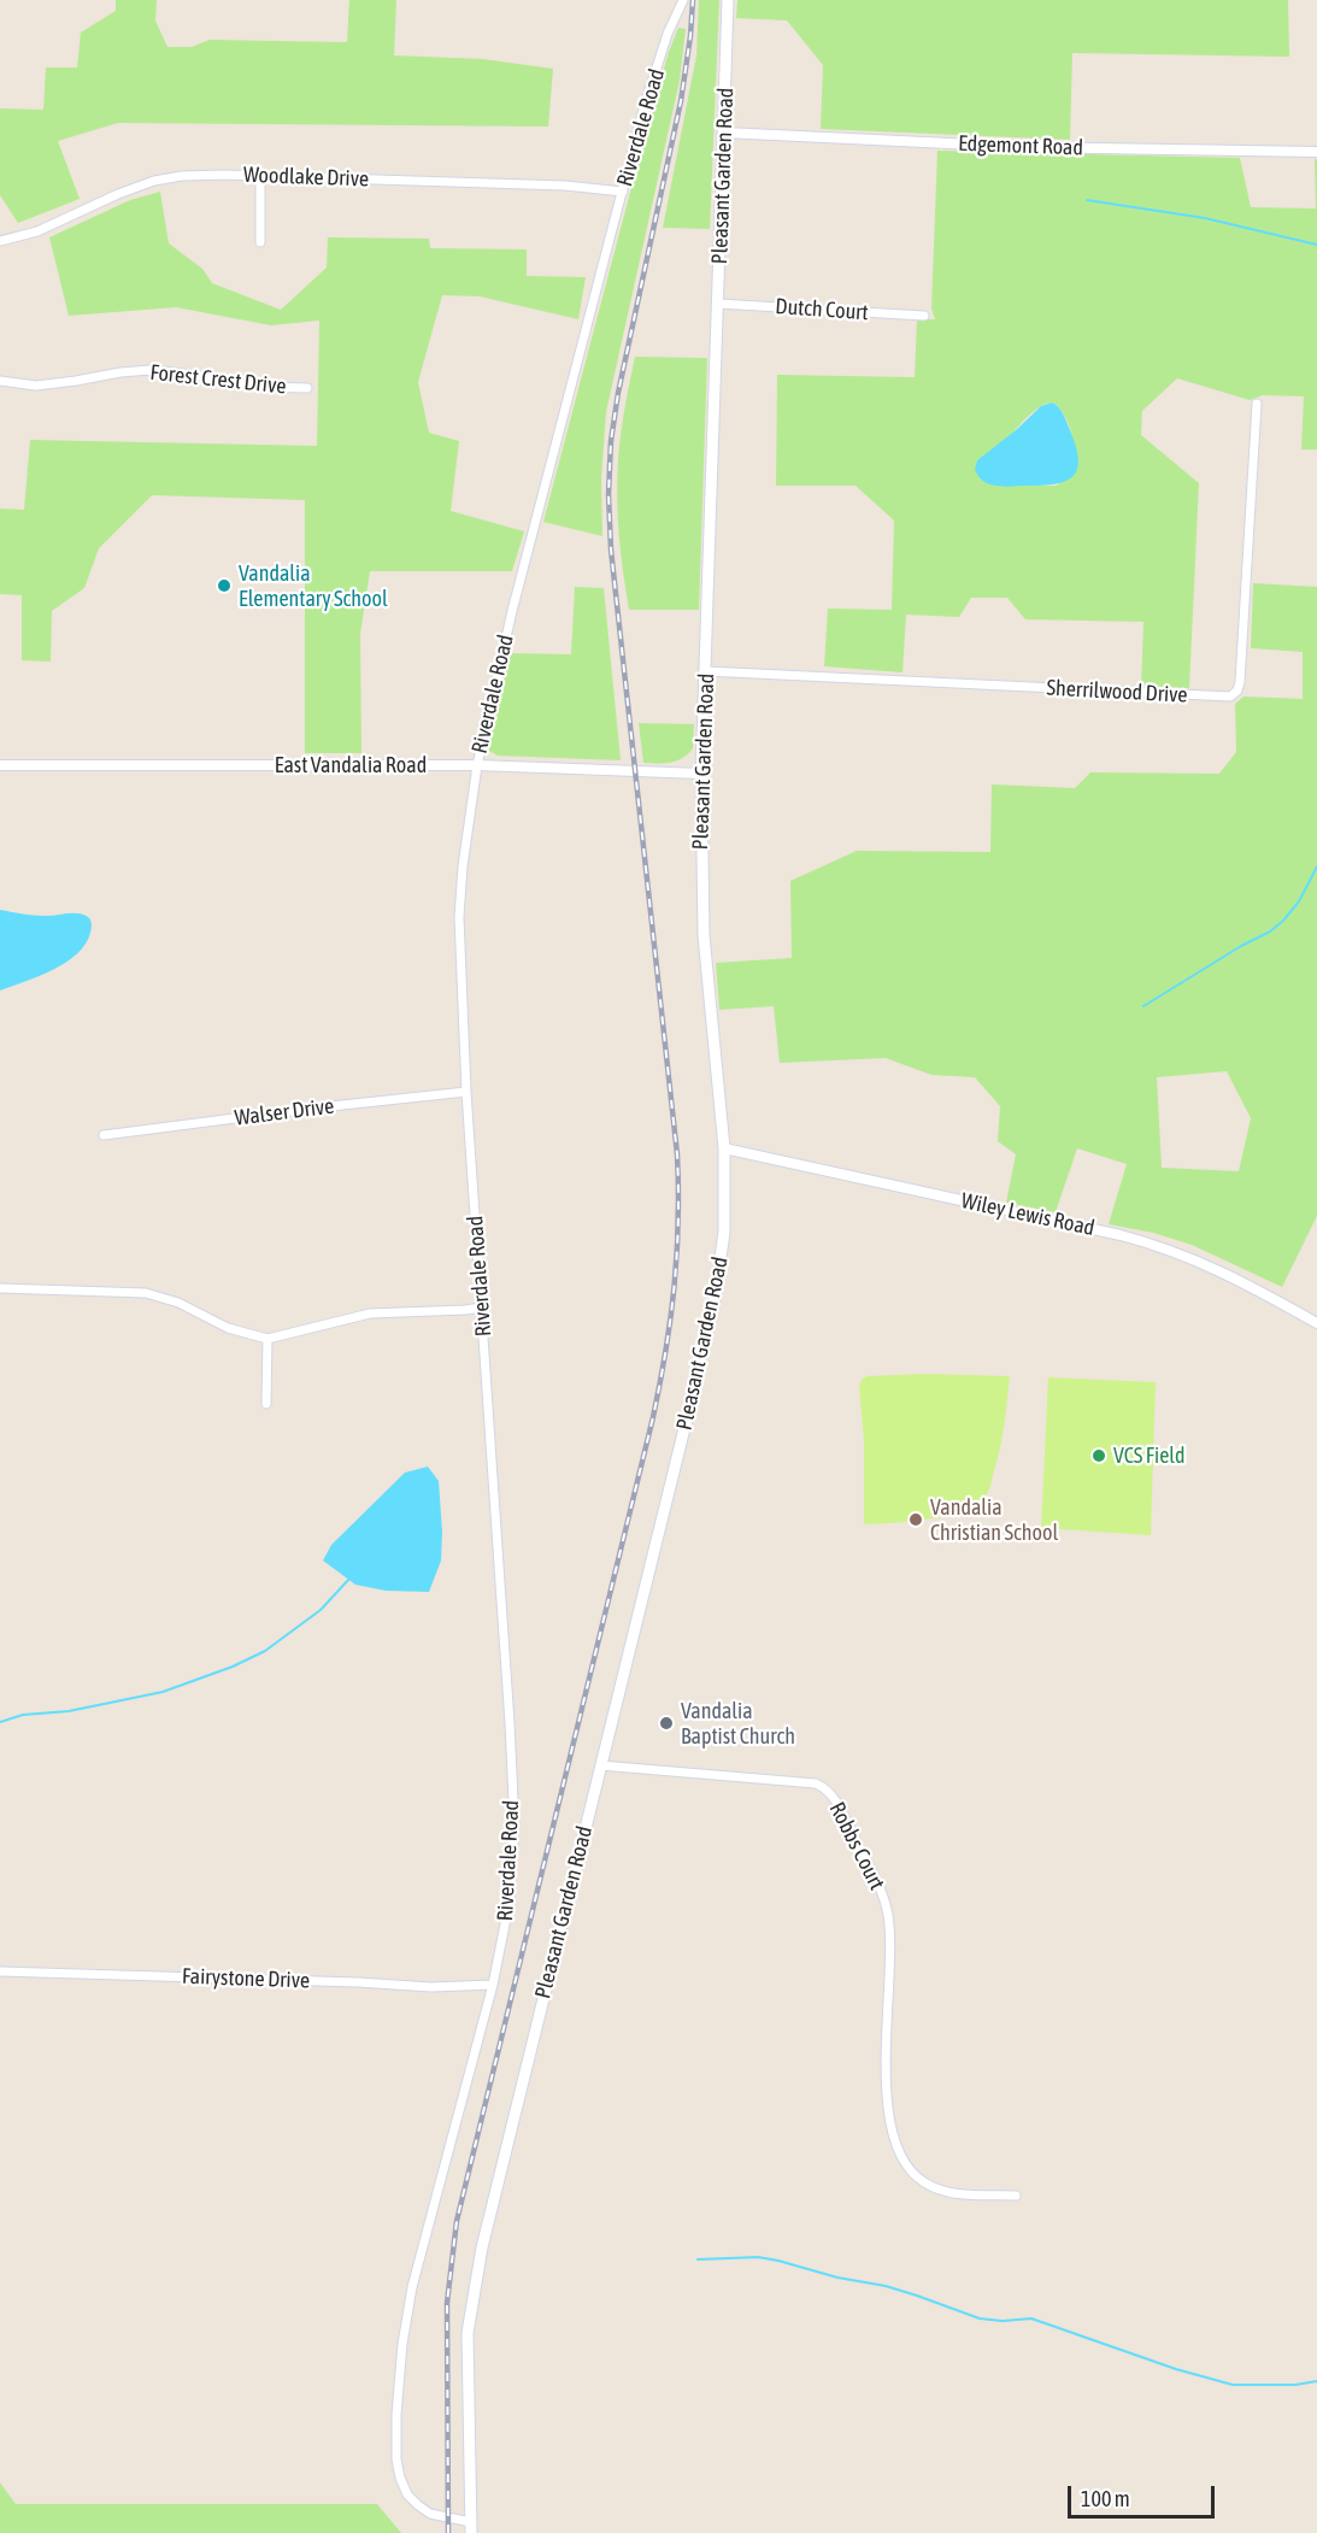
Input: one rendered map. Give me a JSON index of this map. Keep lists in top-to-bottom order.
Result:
{
  "streets": {
    "main road": ["Pleasant Garden Road"],
    "street": [
      "Riverdale Road",
      "Edgemont Road",
      "Woodlake Drive",
      "Dutch Court",
      "Forest Crest Drive",
      "Sherrilwood Drive",
      "East Vandalia Road",
      "Walser Drive",
      "Wiley Lewis Road",
      "Robbs Court",
      "Fairystone Drive"
    ]
  },
  "crossings": [
    ["Riverdale Road", "Pleasant Garden Road"],
    ["Riverdale Road", "Woodlake Drive"],
    ["Riverdale Road", "East Vandalia Road"],
    ["Riverdale Road", "Walser Drive"],
    ["Riverdale Road", "Fairystone Drive"],
    ["Edgemont Road", "Pleasant Garden Road"],
    ["Pleasant Garden Road", "Dutch Court"],
    ["Pleasant Garden Road", "Sherrilwood Drive"],
    ["Pleasant Garden Road", "East Vandalia Road"],
    ["Pleasant Garden Road", "Wiley Lewis Road"],
    ["Pleasant Garden Road", "Robbs Court"]
  ],
  "places": [
    "Vandalia Elementary School",
    "VCS Field",
    "Vandalia Christian School",
    "Vandalia Baptist Church"
  ],
  "scale_bar": "100 m"
}
